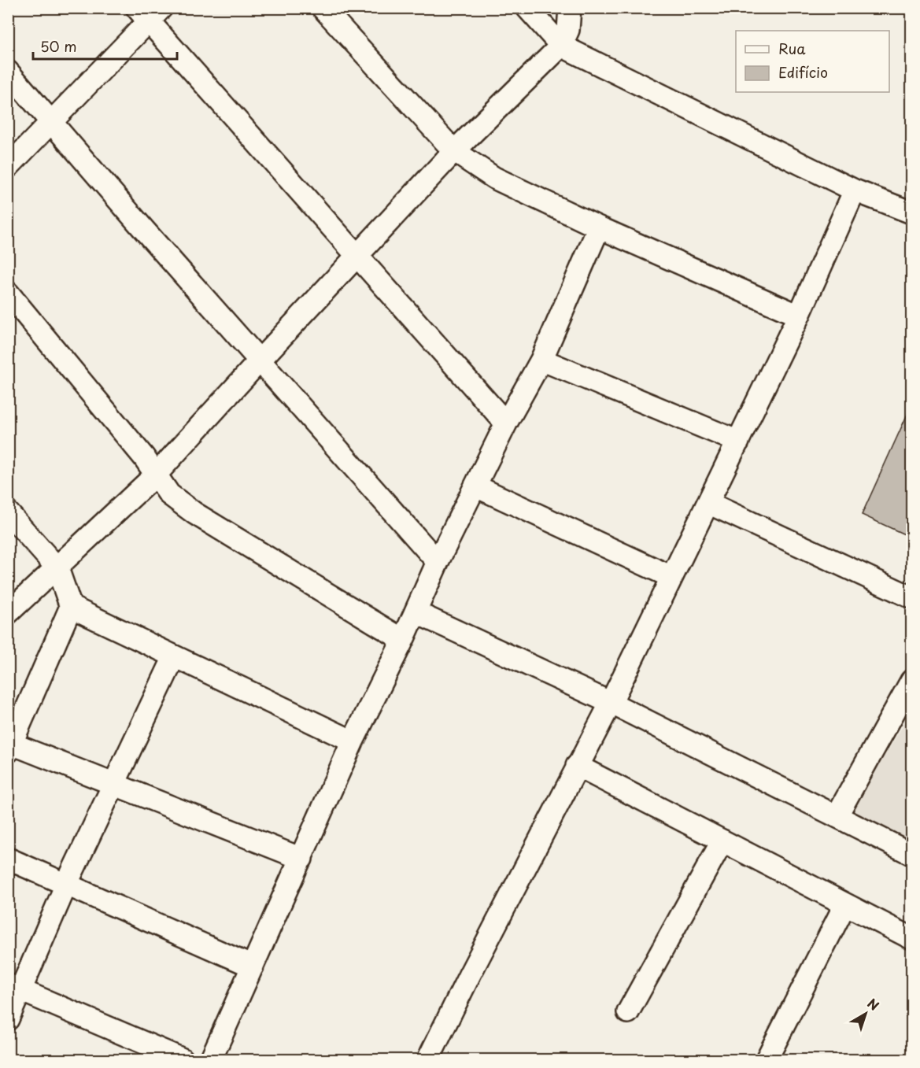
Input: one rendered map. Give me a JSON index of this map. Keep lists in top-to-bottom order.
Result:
{
  "legend": ["Rua", "Edifício"],
  "scale_bar": "50 m",
  "north": "top right"
}
